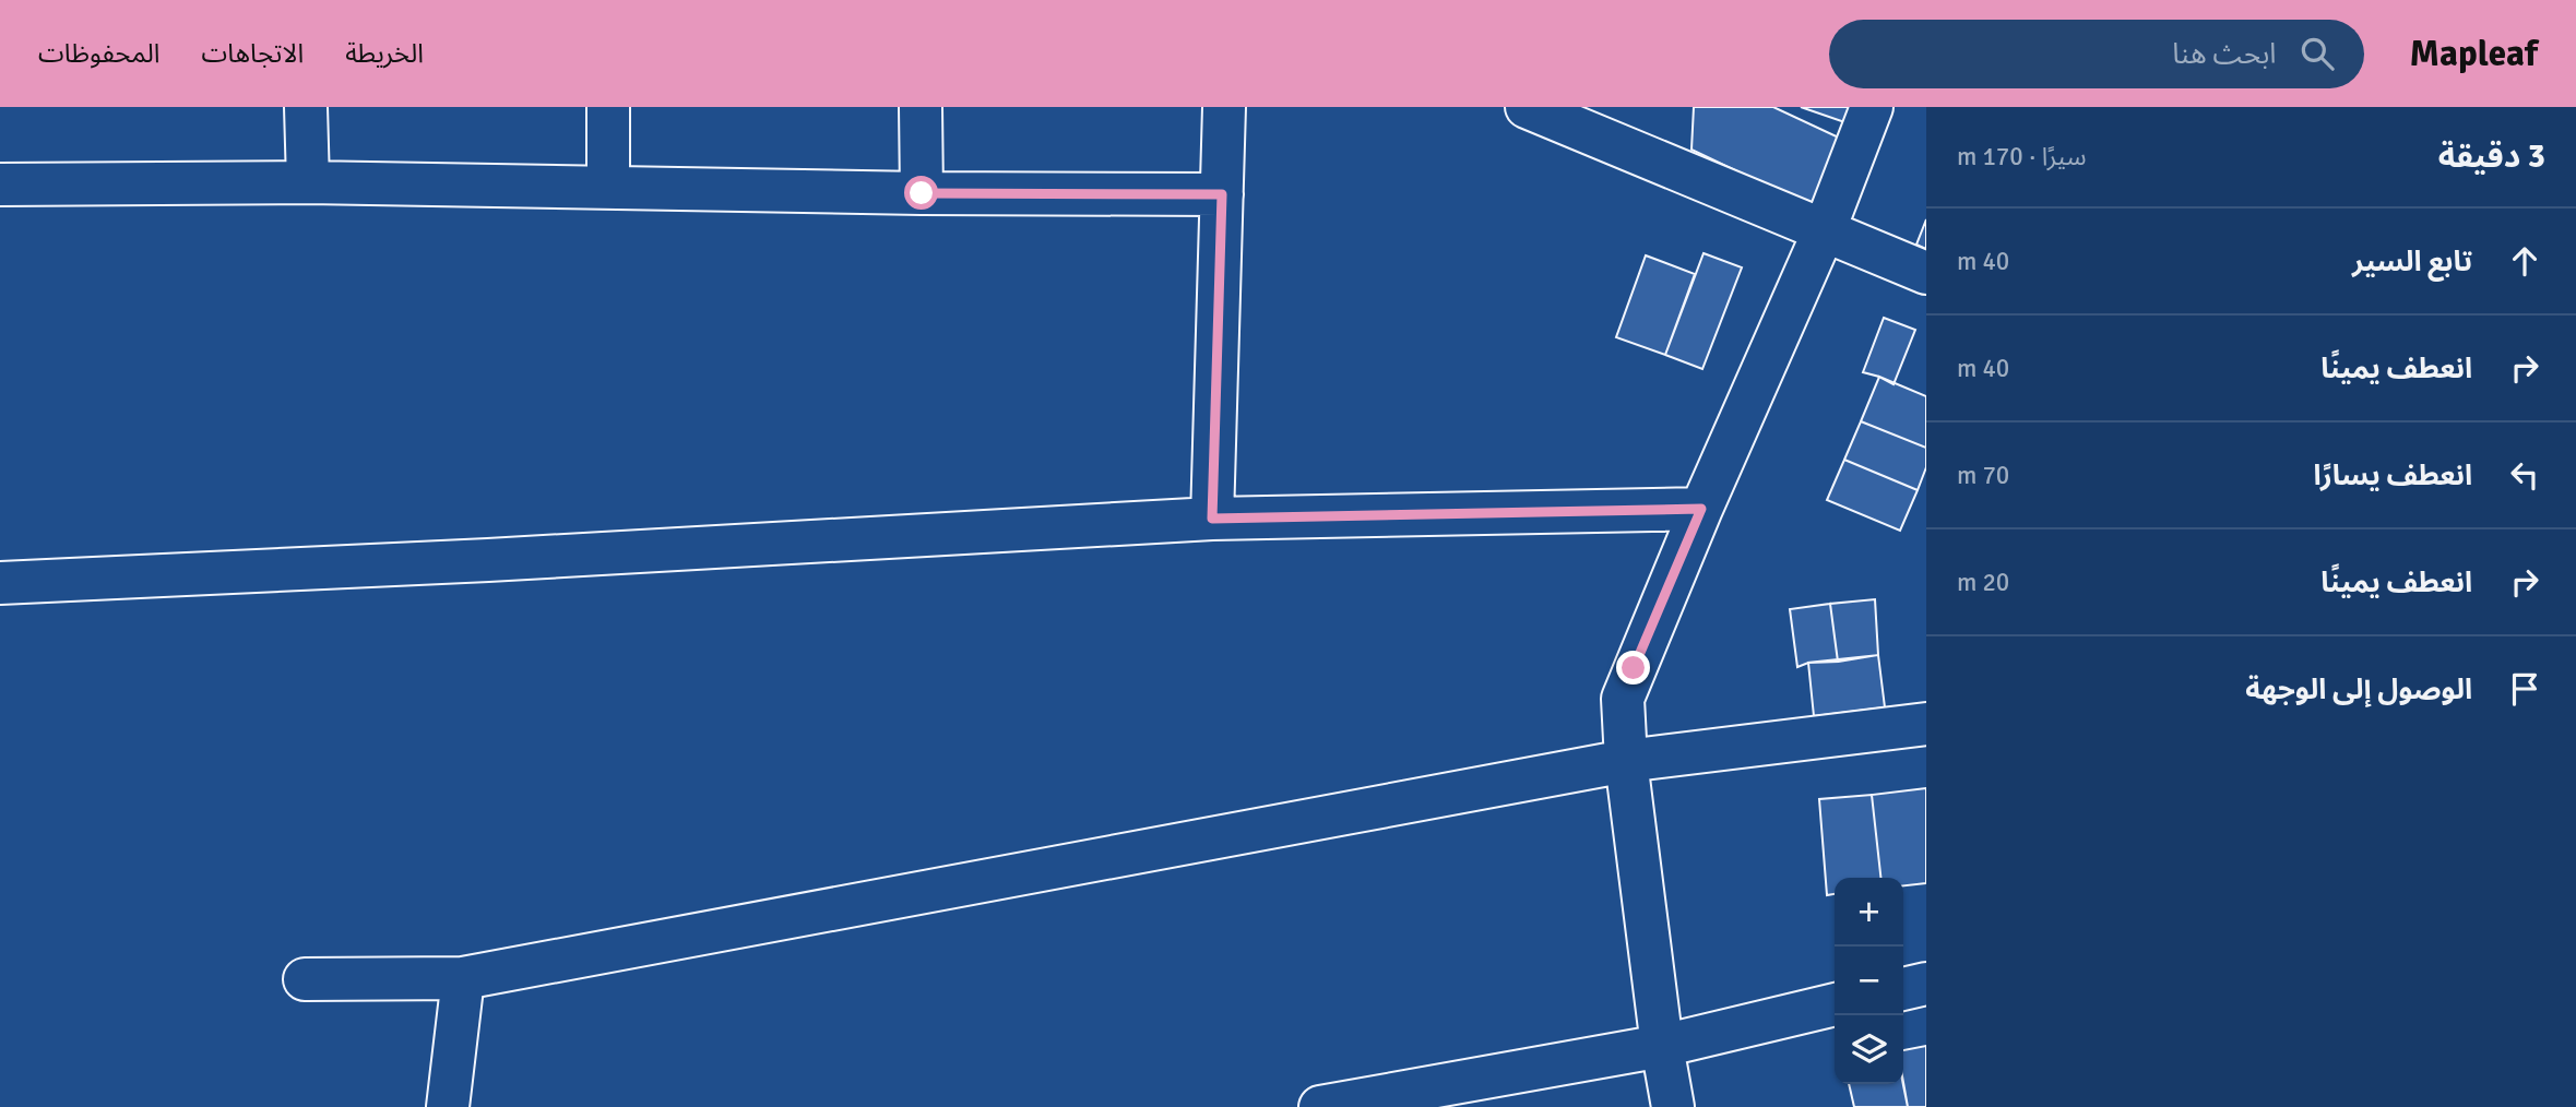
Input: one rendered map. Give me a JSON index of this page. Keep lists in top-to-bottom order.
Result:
{
  "page": {
    "header": "Mapleaf",
    "search": "ابحث هنا",
    "nav": ["الخريطة", "الاتجاهات", "المحفوظات"],
    "heading": ["3 دقيقة", "سيرًا · 170 m"],
    "list": [
      ["تابع السير", "40 m"],
      ["انعطف يمينًا", "40 m"],
      ["انعطف يسارًا", "70 m"],
      ["انعطف يمينًا", "20 m"],
      "الوصول إلى الوجهة"
    ],
    "map_buttons": ["+", "−"]
  }
}
